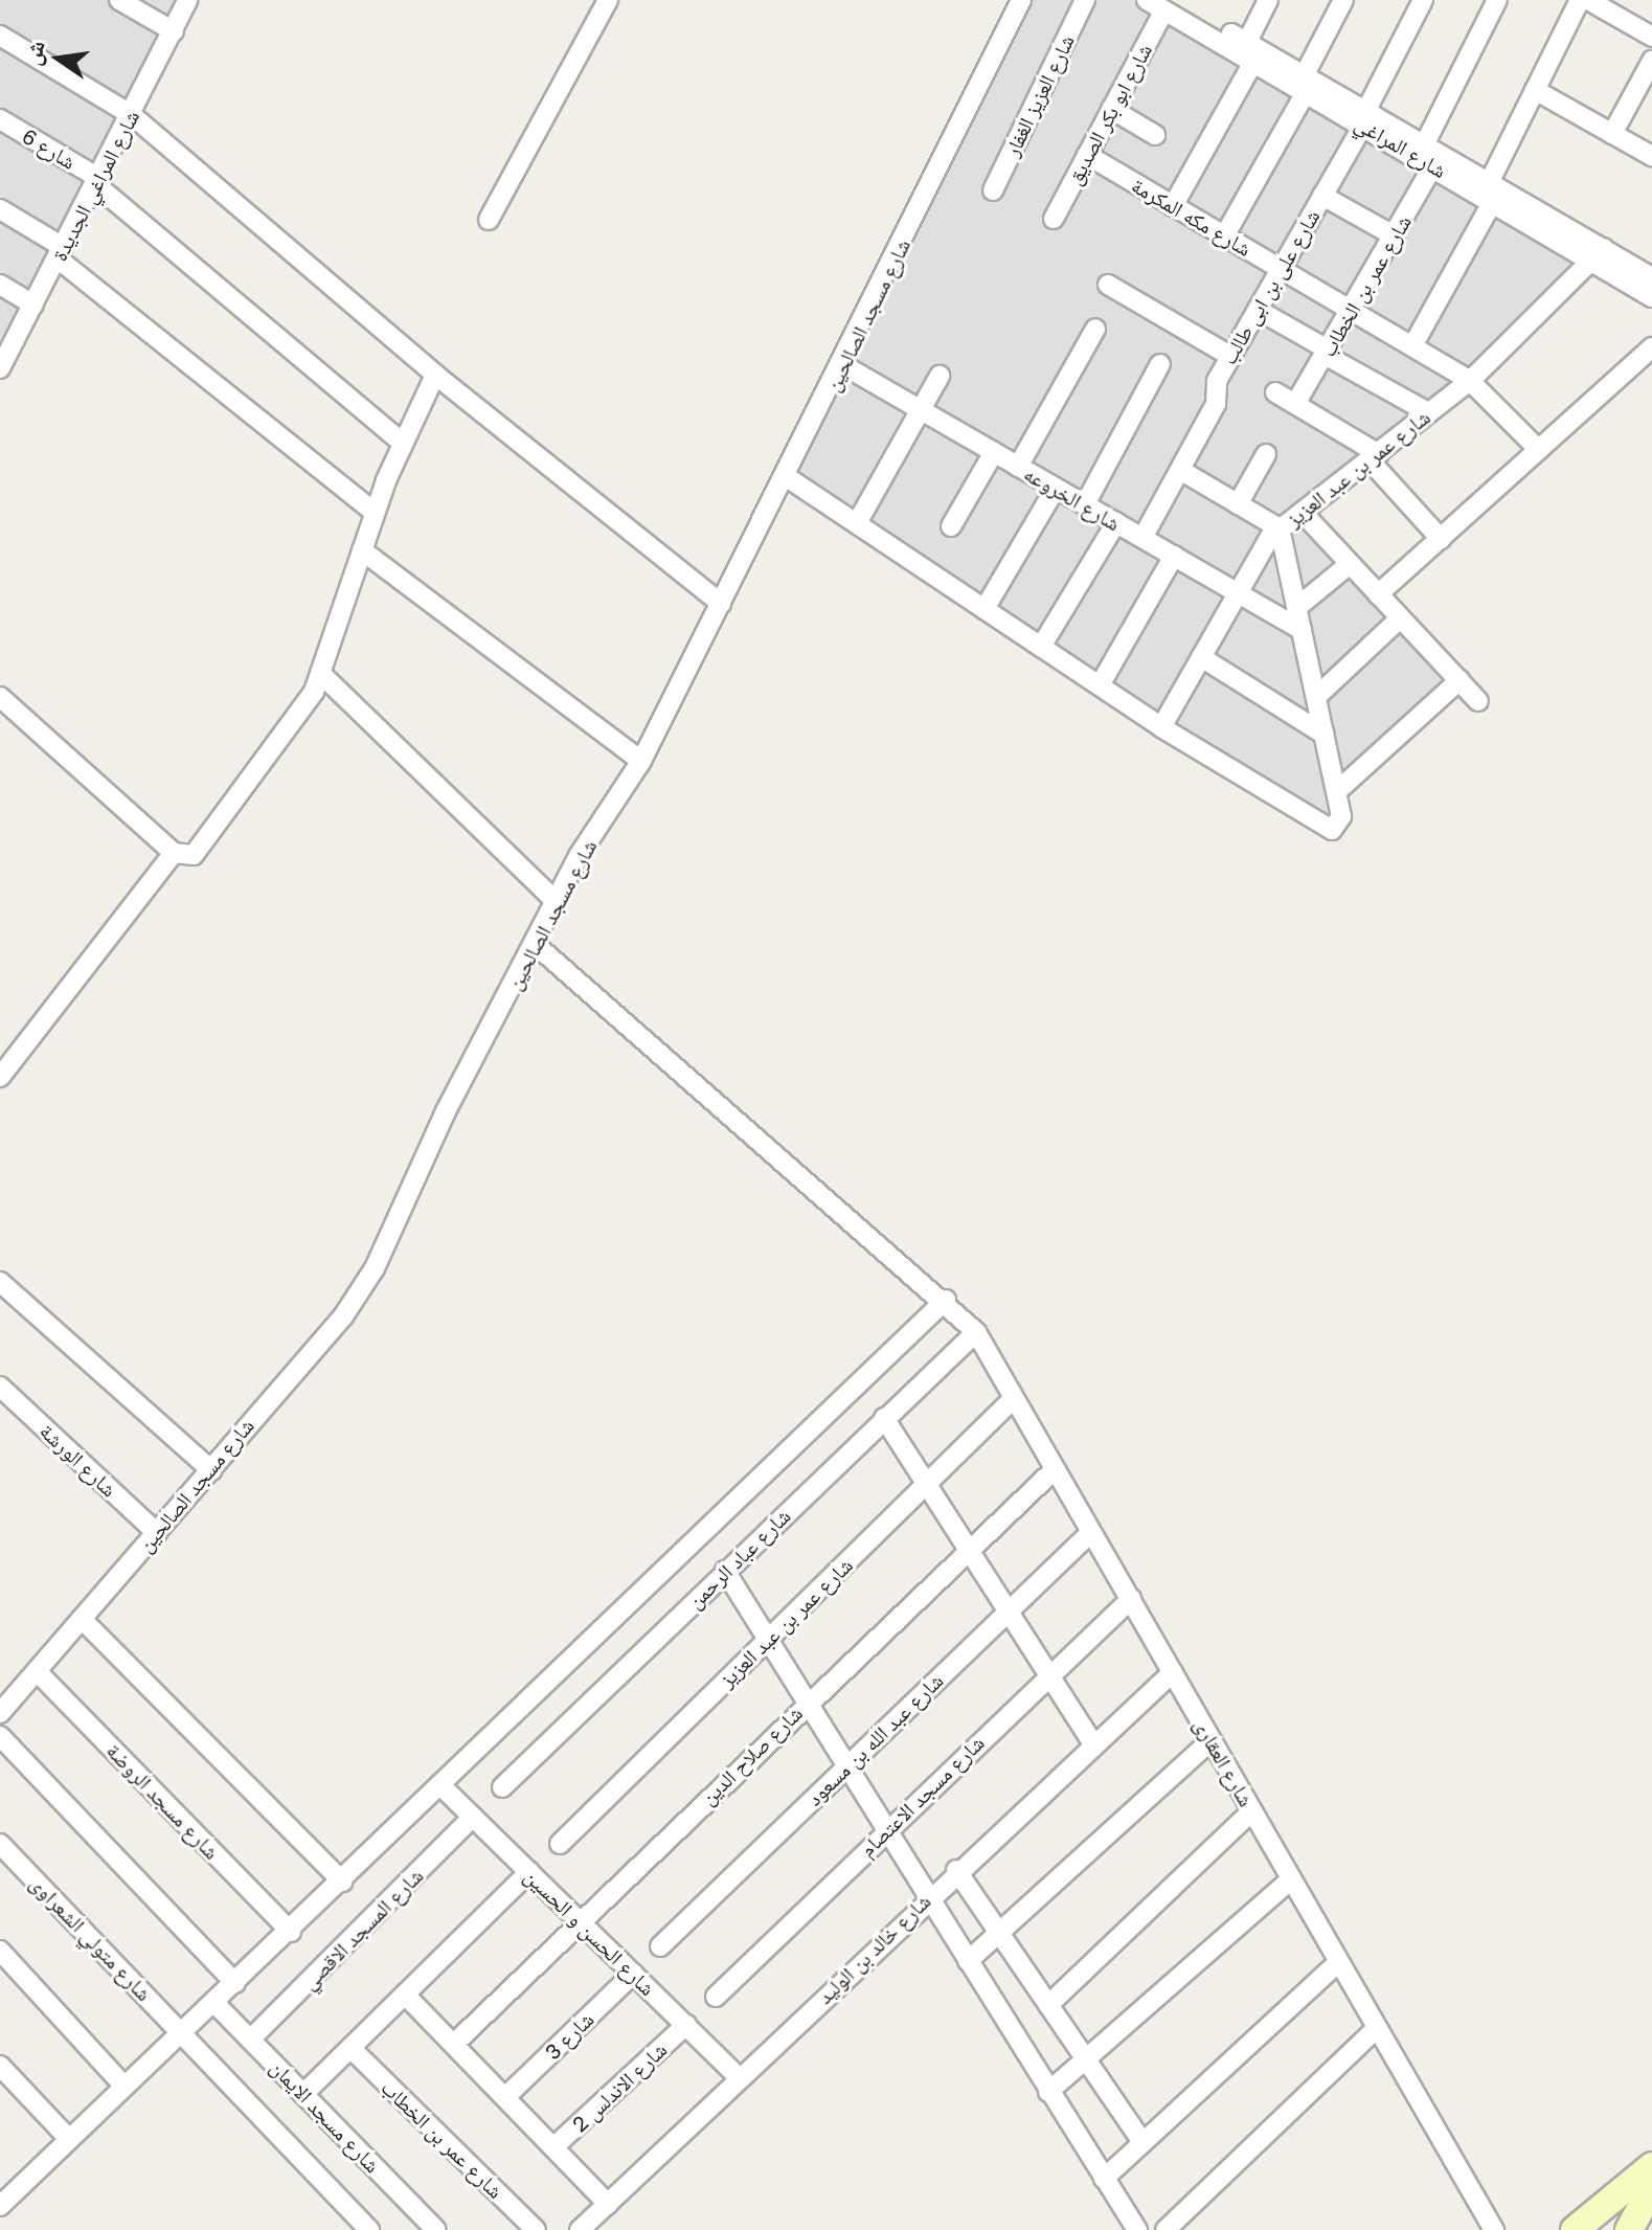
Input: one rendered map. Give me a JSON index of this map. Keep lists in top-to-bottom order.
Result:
{
  "streets": {
    "street": [
      "شارع العزيز الغفار",
      "شارع ابو بكر الصديق",
      "شارع المراغي",
      "شارع 6",
      "شارع المراغي الجديدة",
      "شارع مكه المكرمة",
      "شارع عمر بن الخطاب",
      "شارع على بن ابى طالب",
      "شارع مسجد الصالحين",
      "شارع عمر بن عبد العزيز",
      "شارع الخروعه",
      "شارع الورشة",
      "شارع عباد الرحمن",
      "شارع عبد الله بن مسعود",
      "شارع صلاح الدين",
      "شارع العقارى",
      "شارع مسجد الاعتصام",
      "شارع مسجد الروضة",
      "شارع المسجد الاقصي",
      "شارع الحسن و الحسين",
      "شارع متولي الشعراوى",
      "شارع خالد بن الوليد",
      "شارع 3",
      "شارع الاندلس 2",
      "شارع مسجد الايمان"
    ]
  },
  "crossings": [
    ["شارع ابو بكر الصديق", "شارع المراغي"],
    ["شارع ابو بكر الصديق", "شارع مكه المكرمة"],
    ["شارع المراغي", "شارع عمر بن الخطاب"],
    ["شارع المراغي", "شارع على بن ابى طالب"],
    ["شارع المراغي", "شارع عمر بن عبد العزيز"],
    ["شارع 6", "شارع المراغي الجديدة"],
    ["شارع مكه المكرمة", "شارع عمر بن الخطاب"],
    ["شارع مكه المكرمة", "شارع على بن ابى طالب"],
    ["شارع مكه المكرمة", "شارع عمر بن عبد العزيز"],
    ["شارع على بن ابى طالب", "شارع الخروعه"],
    ["شارع مسجد الصالحين", "شارع الخروعه"],
    ["شارع مسجد الصالحين", "شارع الورشة"],
    ["شارع مسجد الصالحين", "شارع العقارى"],
    ["شارع مسجد الصالحين", "شارع مسجد الروضة"],
    ["شارع عمر بن عبد العزيز", "شارع الخروعه"],
    ["شارع عمر بن عبد العزيز", "شارع العقارى"],
    ["شارع عباد الرحمن", "شارع العقارى"],
    ["شارع عبد الله بن مسعود", "شارع العقارى"],
    ["شارع صلاح الدين", "شارع العقارى"],
    ["شارع صلاح الدين", "شارع الحسن و الحسين"],
    ["شارع العقارى", "شارع مسجد الاعتصام"],
    ["شارع العقارى", "شارع خالد بن الوليد"],
    ["شارع المسجد الاقصي", "شارع الحسن و الحسين"],
    ["شارع المسجد الاقصي", "شارع مسجد الايمان"],
    ["شارع الحسن و الحسين", "شارع خالد بن الوليد"],
    ["شارع الحسن و الحسين", "شارع 3"],
    ["شارع الحسن و الحسين", "شارع الاندلس 2"]
  ],
  "north": "left"
}
